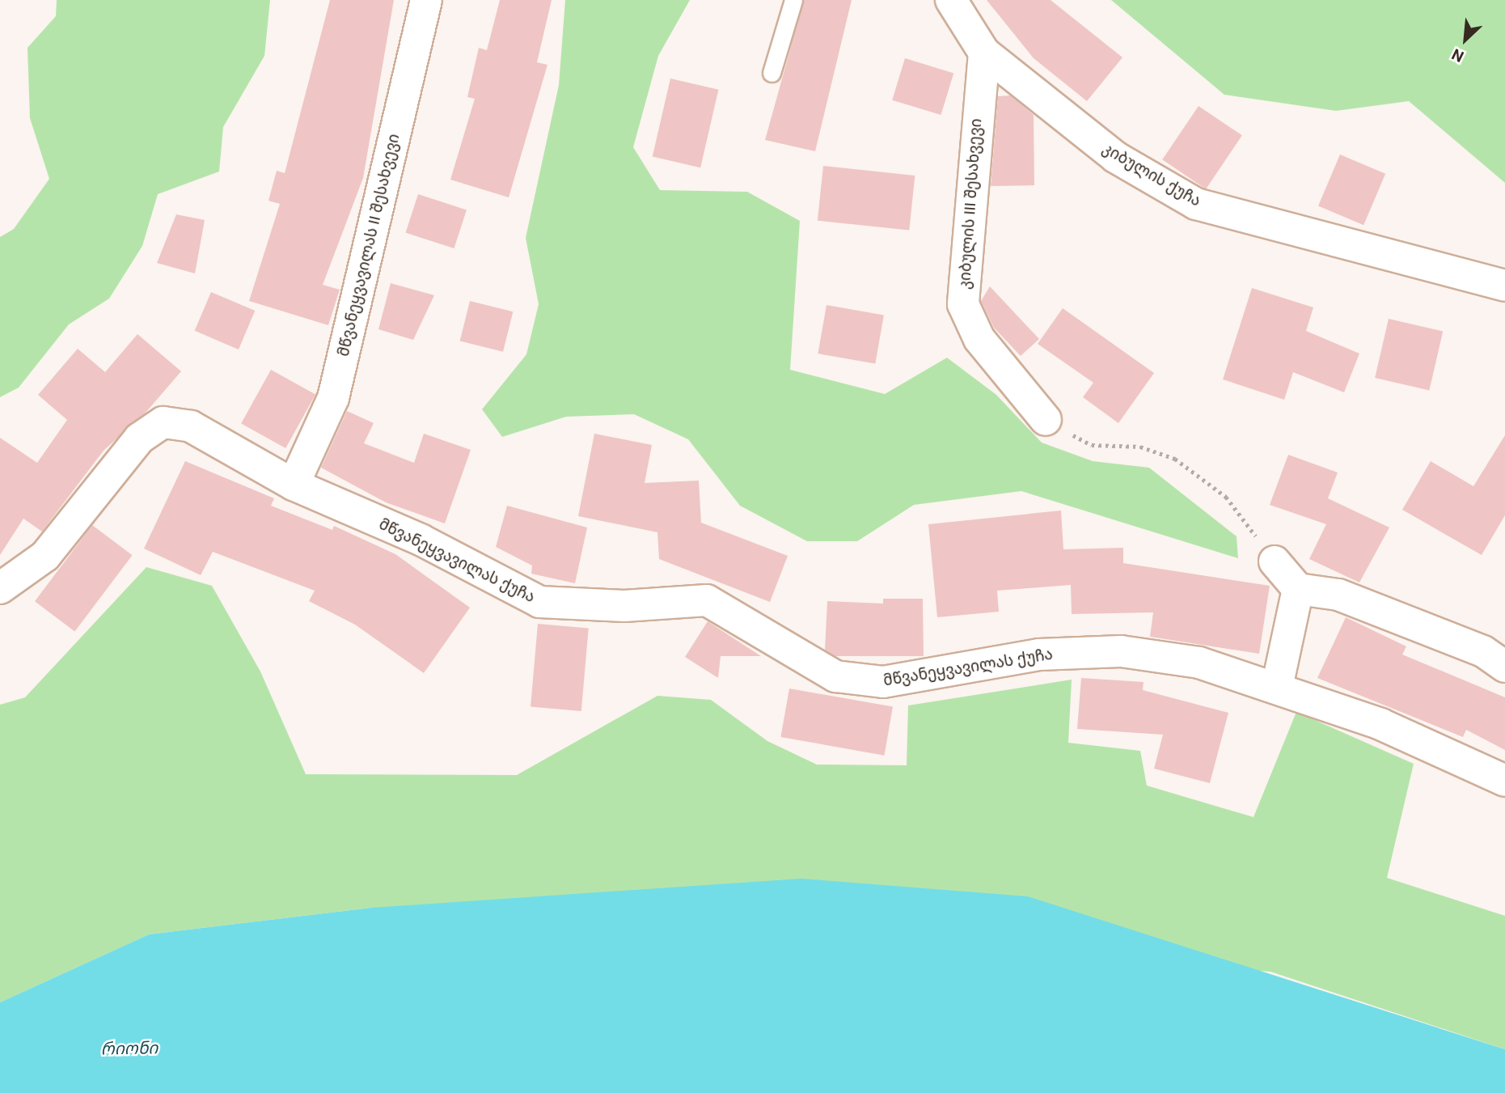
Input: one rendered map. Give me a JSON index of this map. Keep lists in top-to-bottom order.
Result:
{
  "streets": {
    "street": [
      "კიბულის ქუჩა",
      "კიბულის III შესახვევი",
      "მწვანეყვავილას II შესახვევი",
      "მწვანეყვავილას ქუჩა"
    ]
  },
  "crossings": [
    ["კიბულის ქუჩა", "კიბულის III შესახვევი"],
    ["მწვანეყვავილას II შესახვევი", "მწვანეყვავილას ქუჩა"]
  ],
  "water": ["რიონი"],
  "north": "bottom left"
}
